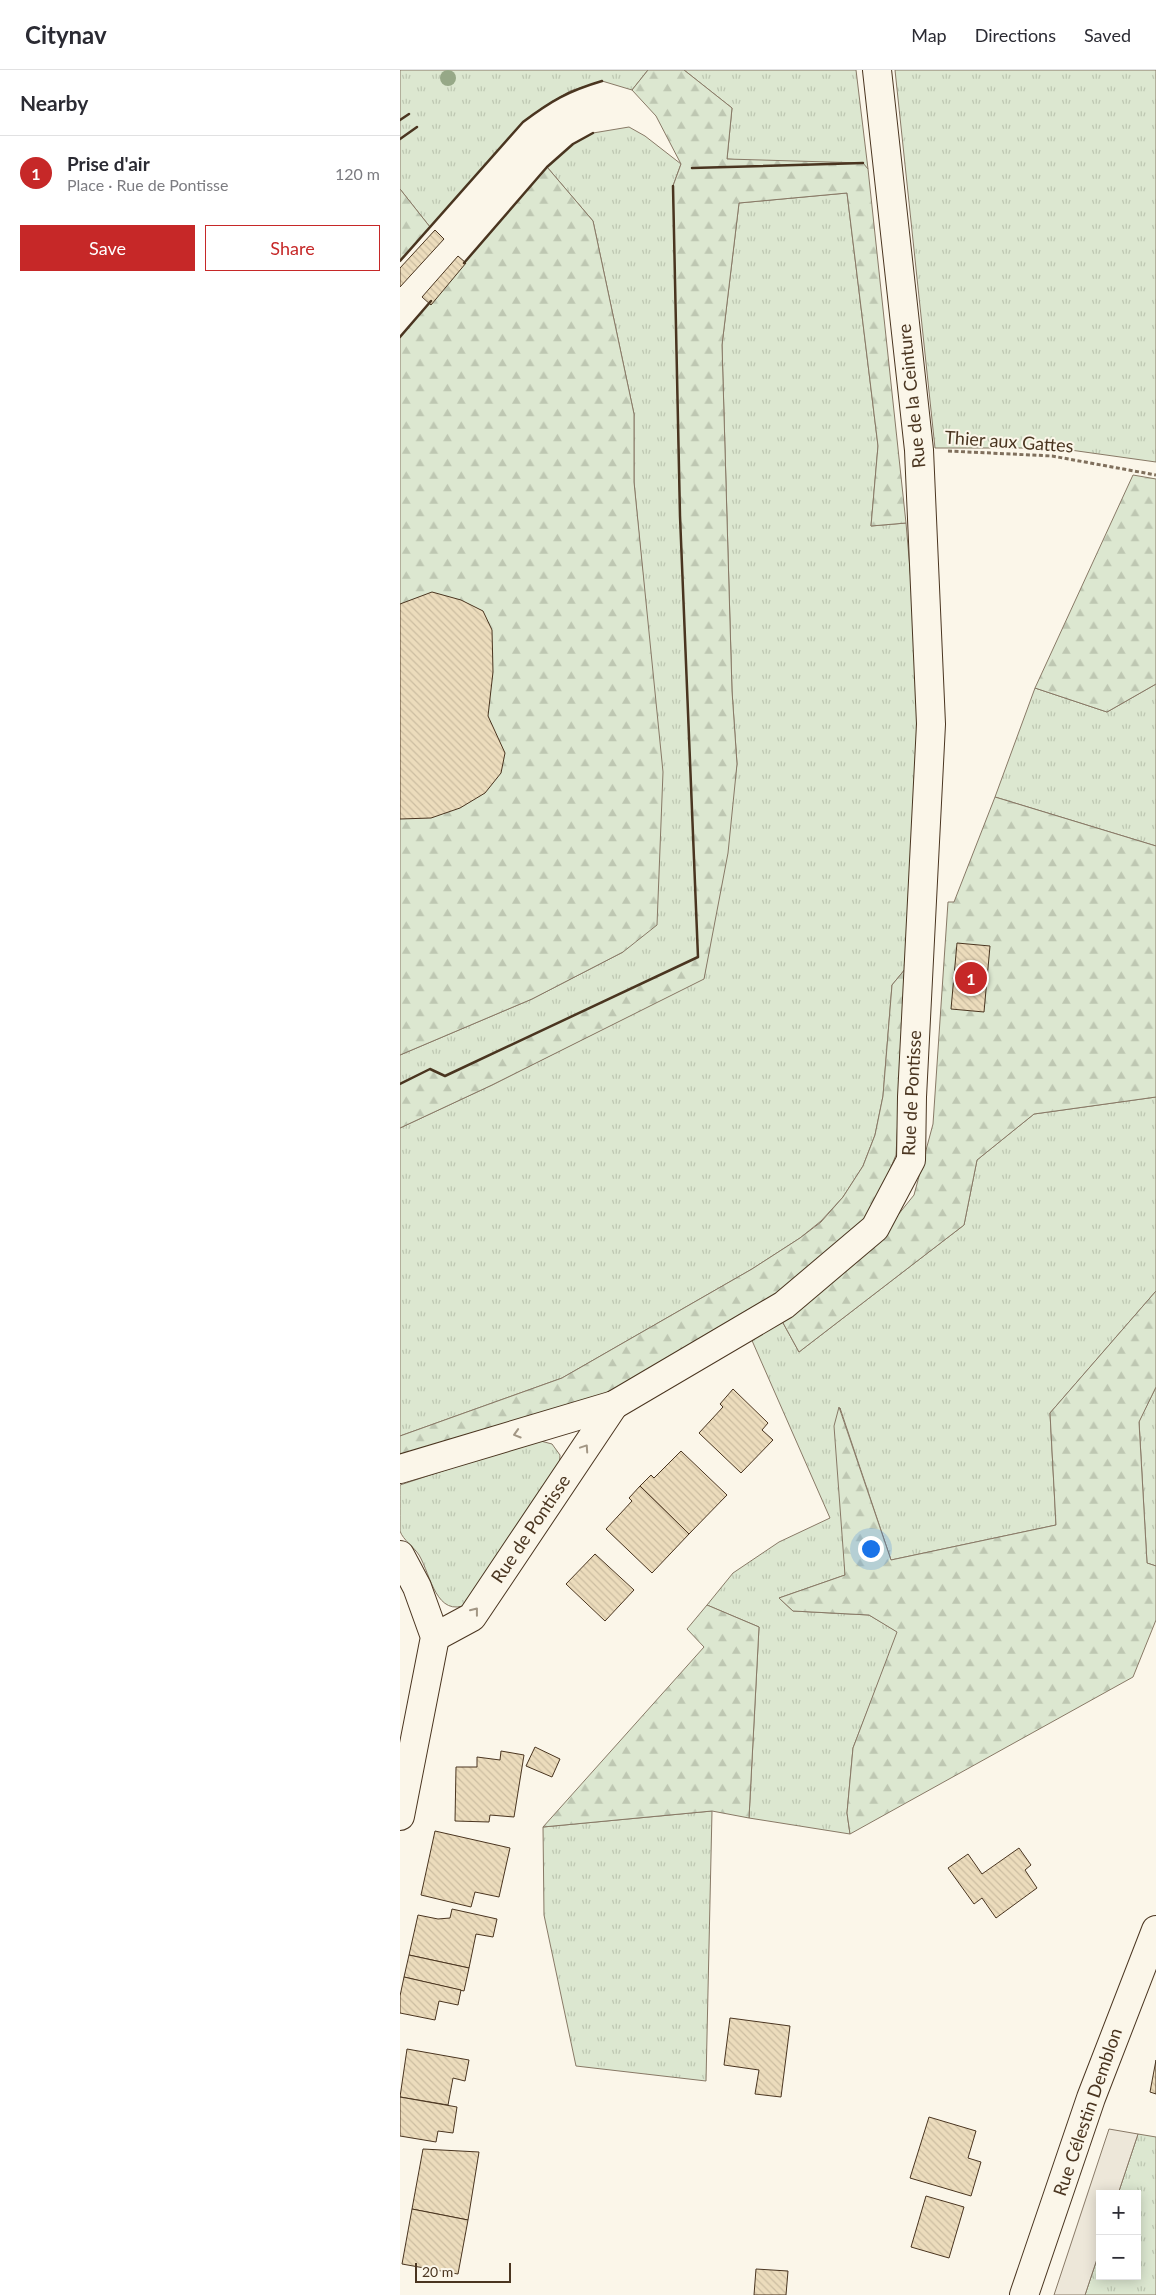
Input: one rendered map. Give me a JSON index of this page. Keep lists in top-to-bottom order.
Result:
{
  "streets": {
    "street": ["Rue de la Ceinture", "Rue de Pontisse", "Rue Célestin Demblon"],
    "path": ["Thier aux Gattes"]
  },
  "crossings": [
    ["Rue de la Ceinture", "Thier aux Gattes"],
    ["Rue de la Ceinture", "Rue de Pontisse"]
  ],
  "scale_bar": "20 m",
  "page": {
    "header": "Citynav",
    "nav": ["Map", "Directions", "Saved"],
    "heading": "Nearby",
    "list": [
      {
        "mark": "1",
        "name": "Prise d'air",
        "note": "Place · Rue de Pontisse",
        "value": "120 m"
      }
    ],
    "buttons": ["Save", "Share"],
    "pins": "1",
    "map_buttons": ["+", "−"],
    "scale": "20 m"
  }
}
